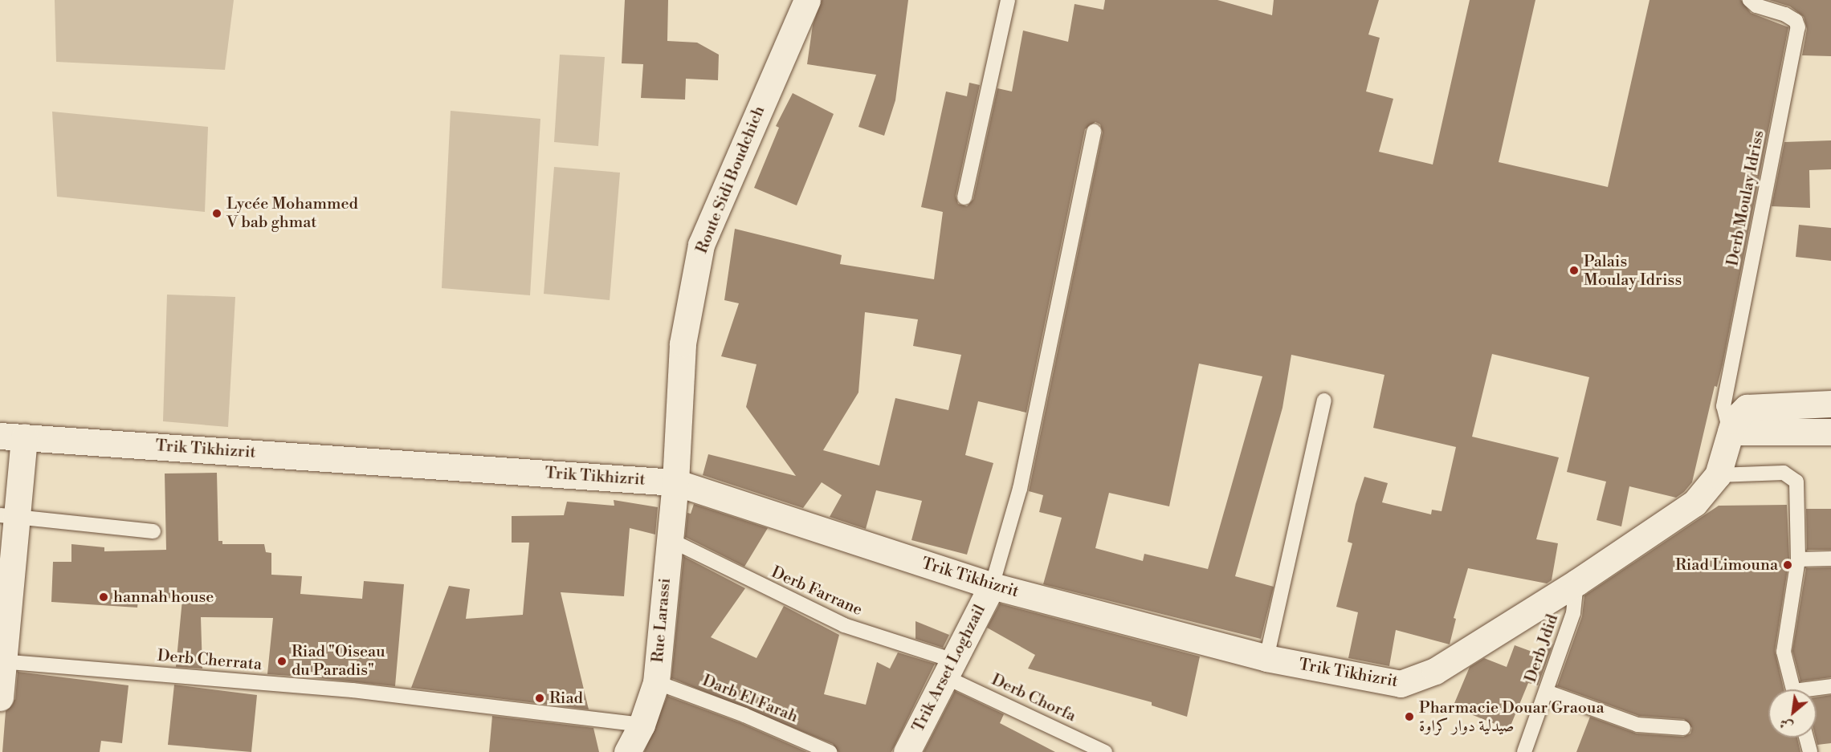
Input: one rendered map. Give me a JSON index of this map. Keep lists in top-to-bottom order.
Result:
{
  "streets": {
    "street": [
      "Route Sidi Boudchich",
      "Trik Tikhizrit",
      "Rue Larassi",
      "Trik Arset Loghzail"
    ],
    "lane": [
      "Derb Moulay Idriss",
      "Derb Farrane",
      "Derb Jdid",
      "Derb Cherrata",
      "Derb Chorfa",
      "Darb El Farah"
    ]
  },
  "crossings": [
    ["Route Sidi Boudchich", "Trik Tikhizrit"],
    ["Route Sidi Boudchich", "Rue Larassi"],
    ["Derb Moulay Idriss", "Trik Tikhizrit"],
    ["Trik Tikhizrit", "Rue Larassi"],
    ["Trik Tikhizrit", "Derb Jdid"],
    ["Trik Tikhizrit", "Trik Arset Loghzail"],
    ["Derb Farrane", "Rue Larassi"],
    ["Derb Farrane", "Trik Arset Loghzail"],
    ["Derb Farrane", "Derb Chorfa"],
    ["Rue Larassi", "Derb Cherrata"],
    ["Rue Larassi", "Darb El Farah"],
    ["Trik Arset Loghzail", "Derb Chorfa"]
  ],
  "places": [
    "Lycée Mohammed V bab ghmat",
    "Palais Moulay Idriss",
    "Riad Limouna",
    "hannah house",
    "Riad \"Oiseau du Paradis\"",
    "Riad",
    "Pharmacie Douar Graoua صيدلية دوار كراوة"
  ],
  "north": "bottom left"
}
